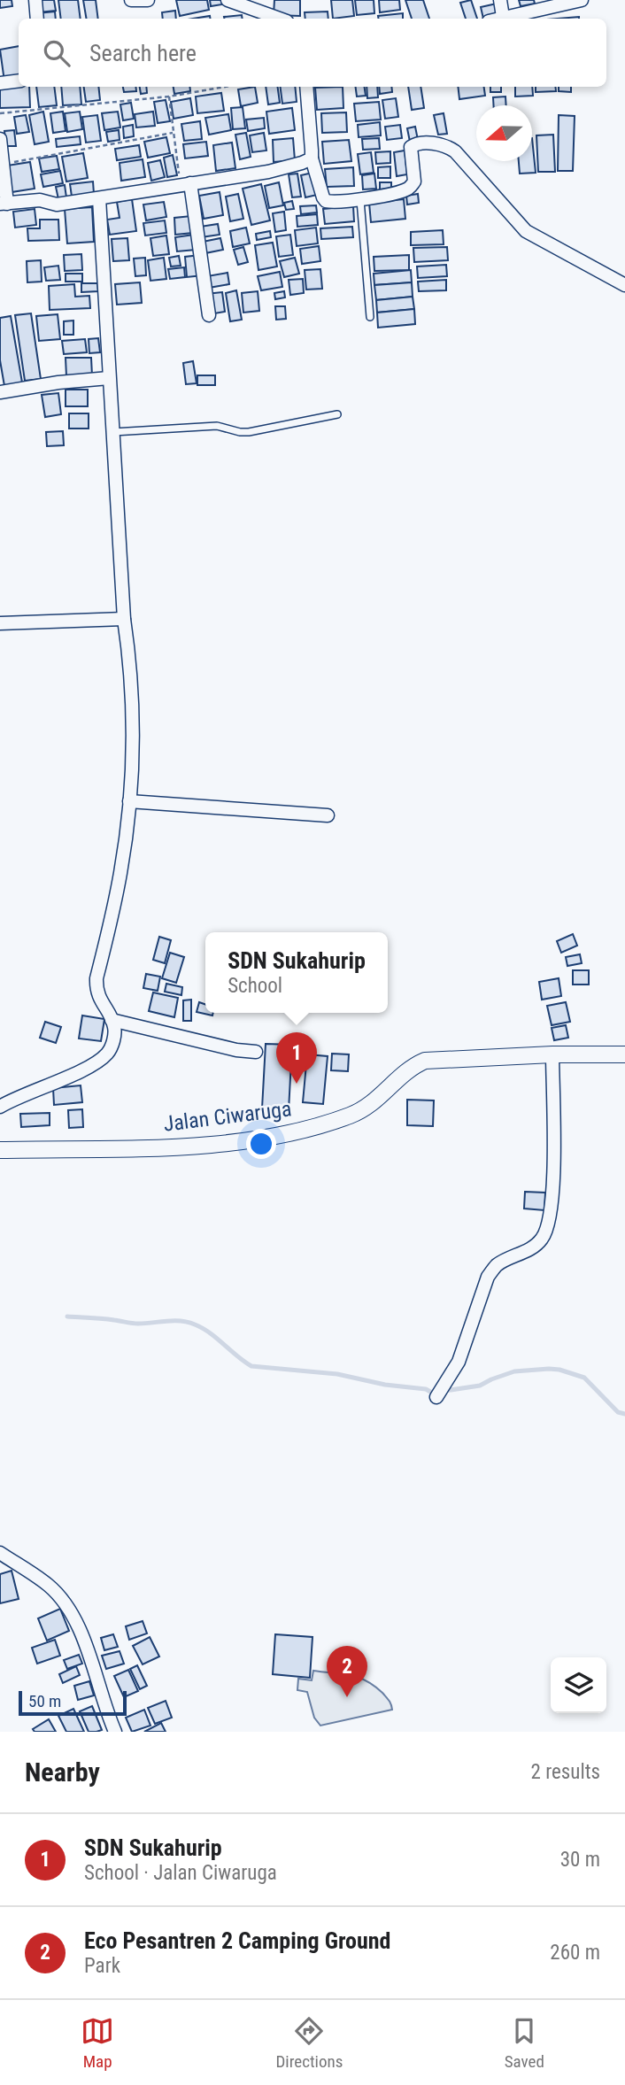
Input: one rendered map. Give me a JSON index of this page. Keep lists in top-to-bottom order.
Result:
{
  "streets": {
    "street": ["Jalan Ciwaruga"]
  },
  "scale_bar": "50 m",
  "north": "left",
  "page": {
    "search": "Search here",
    "popup": ["SDN Sukahurip", "School"],
    "pins": ["1", "2"],
    "scale": "50 m",
    "heading": ["Nearby", "2 results"],
    "list": [
      {
        "mark": "1",
        "name": "SDN Sukahurip",
        "note": "School · Jalan Ciwaruga",
        "value": "30 m"
      },
      {
        "mark": "2",
        "name": "Eco Pesantren 2 Camping Ground",
        "note": "Park",
        "value": "260 m"
      }
    ],
    "nav": ["Map", "Directions", "Saved"]
  }
}
